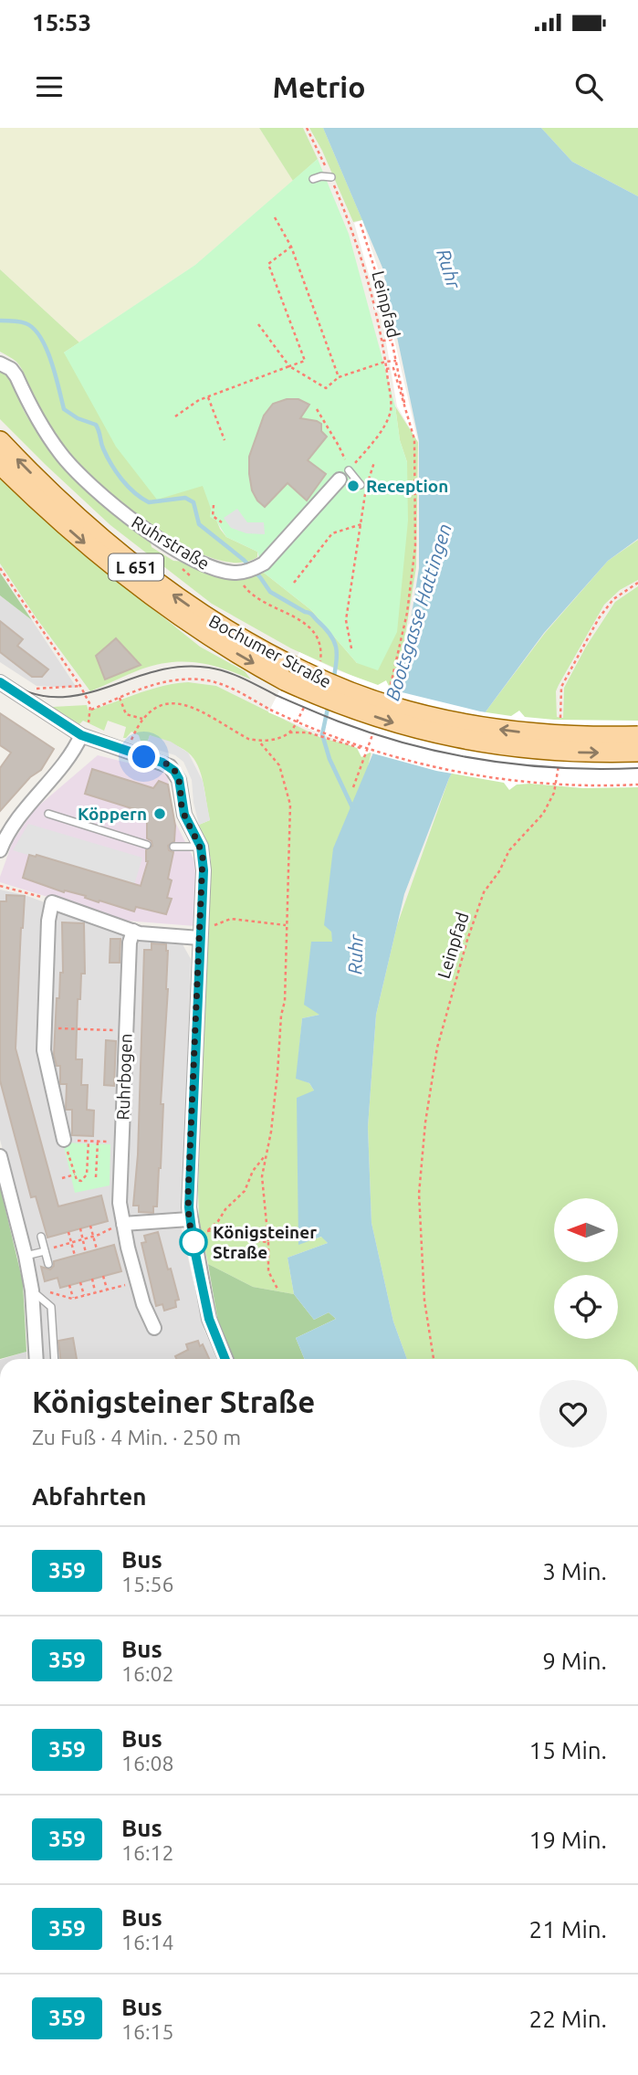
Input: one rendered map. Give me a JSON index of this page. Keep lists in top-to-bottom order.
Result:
{
  "streets": {
    "main road": ["L 651", "Bochumer Straße"],
    "street": ["Ruhrstraße", "Ruhrbogen"],
    "path": ["Leinpfad"]
  },
  "water": ["Ruhr", "Bootsgasse Hattingen"],
  "places": ["Reception", "Köppern", "Königsteiner Straße"],
  "lines": ["bus line 359"],
  "north": "left",
  "page": {
    "status": "15:53",
    "header": "Metrio",
    "heading": [
      ["Königsteiner Straße", "Zu Fuß · 4 Min. · 250 m"],
      "Abfahrten"
    ],
    "list": [
      {
        "mark": "359",
        "name": "Bus",
        "note": "15:56",
        "value": "3 Min."
      },
      {
        "mark": "359",
        "name": "Bus",
        "note": "16:02",
        "value": "9 Min."
      },
      {
        "mark": "359",
        "name": "Bus",
        "note": "16:08",
        "value": "15 Min."
      },
      {
        "mark": "359",
        "name": "Bus",
        "note": "16:12",
        "value": "19 Min."
      },
      {
        "mark": "359",
        "name": "Bus",
        "note": "16:14",
        "value": "21 Min."
      },
      {
        "mark": "359",
        "name": "Bus",
        "note": "16:15",
        "value": "22 Min."
      }
    ]
  }
}
